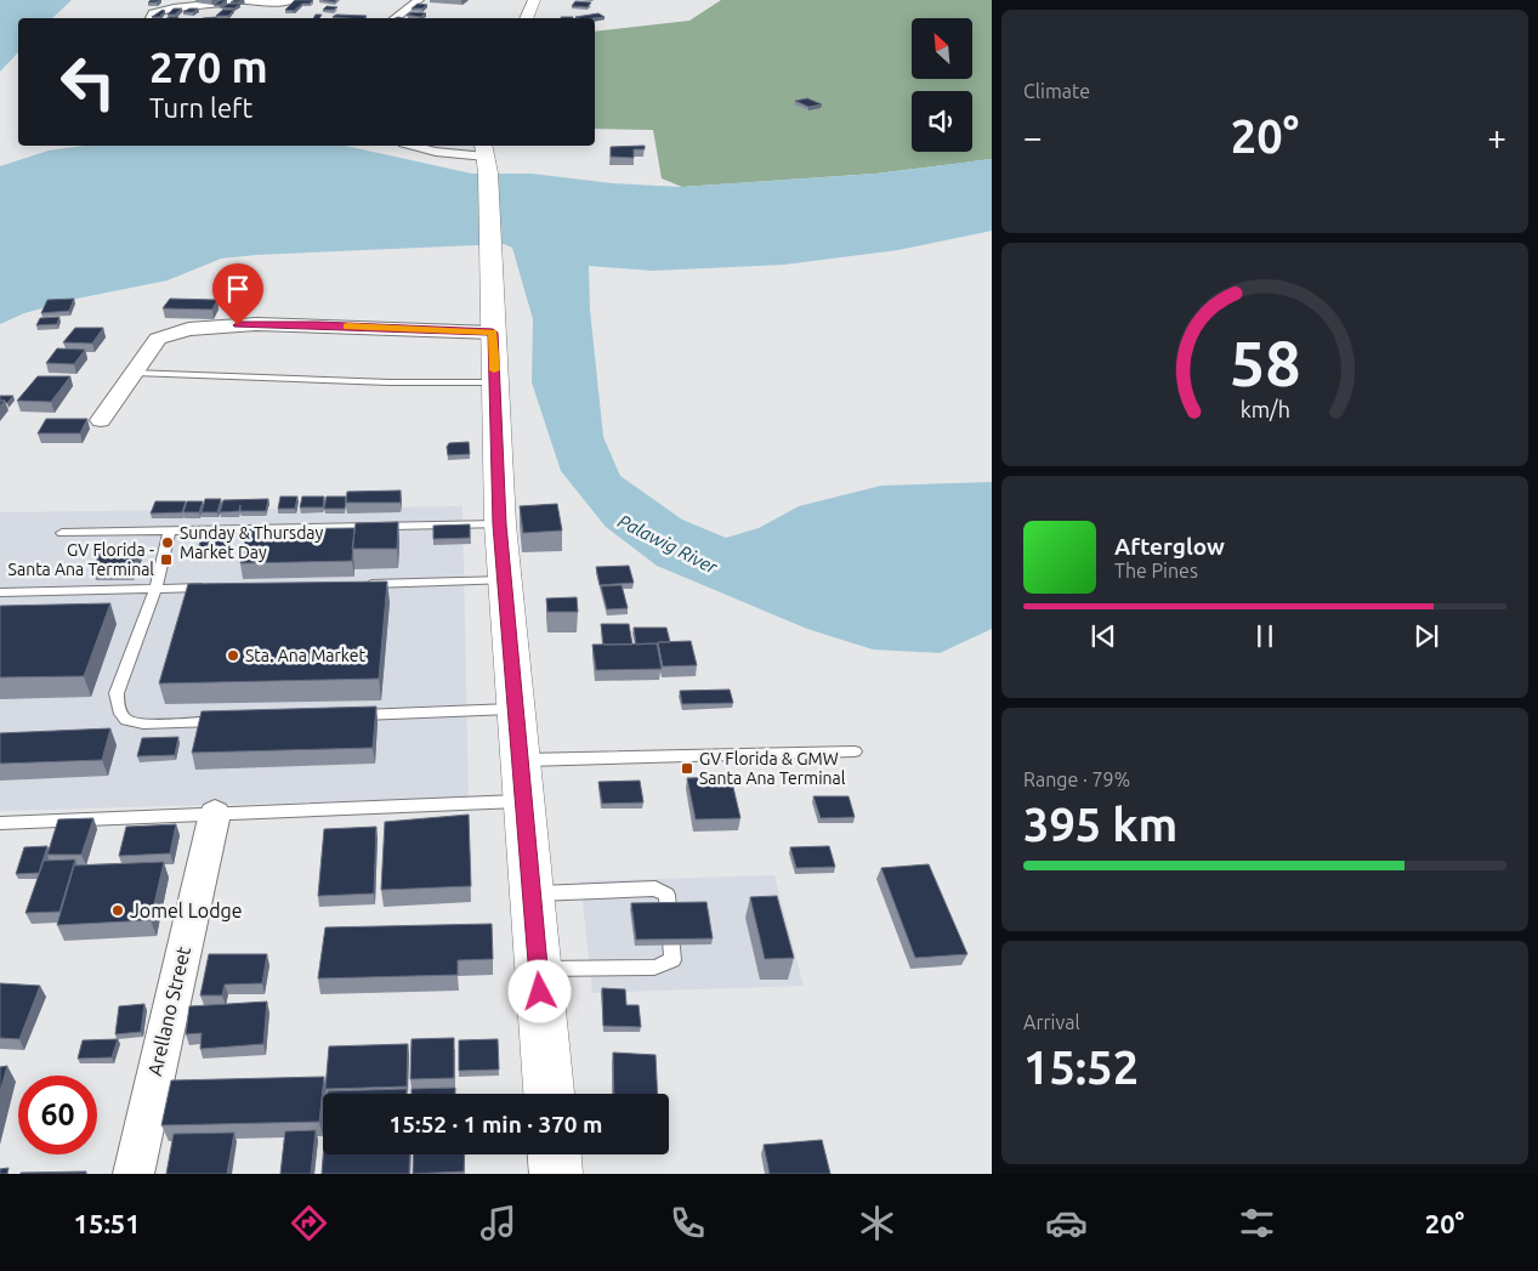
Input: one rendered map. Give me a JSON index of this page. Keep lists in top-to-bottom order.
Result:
{
  "streets": {
    "street": ["Arellano Street"]
  },
  "water": ["Palawig River"],
  "places": {
    "other": ["Sunday & Thursday Market Day", "Sta. Ana Market", "Jomel Lodge"],
    "transit": ["GV Florida - Santa Ana Terminal", "GV Florida & GMW Santa Ana Terminal"]
  },
  "north": "top left",
  "page": {
    "tile": [
      "Climate",
      ["Range · 79%", "395 km"],
      ["Arrival", "15:52"]
    ],
    "turn": ["270 m", "Turn left"],
    "heat": ["−", "20°", "+"],
    "song": ["Afterglow", "The Pines"],
    "limit": "60",
    "trip": "15:52 · 1 min · 370 m",
    "tabs": ["15:51", "20°"],
    "gauge": ["58", "km/h"]
  }
}
